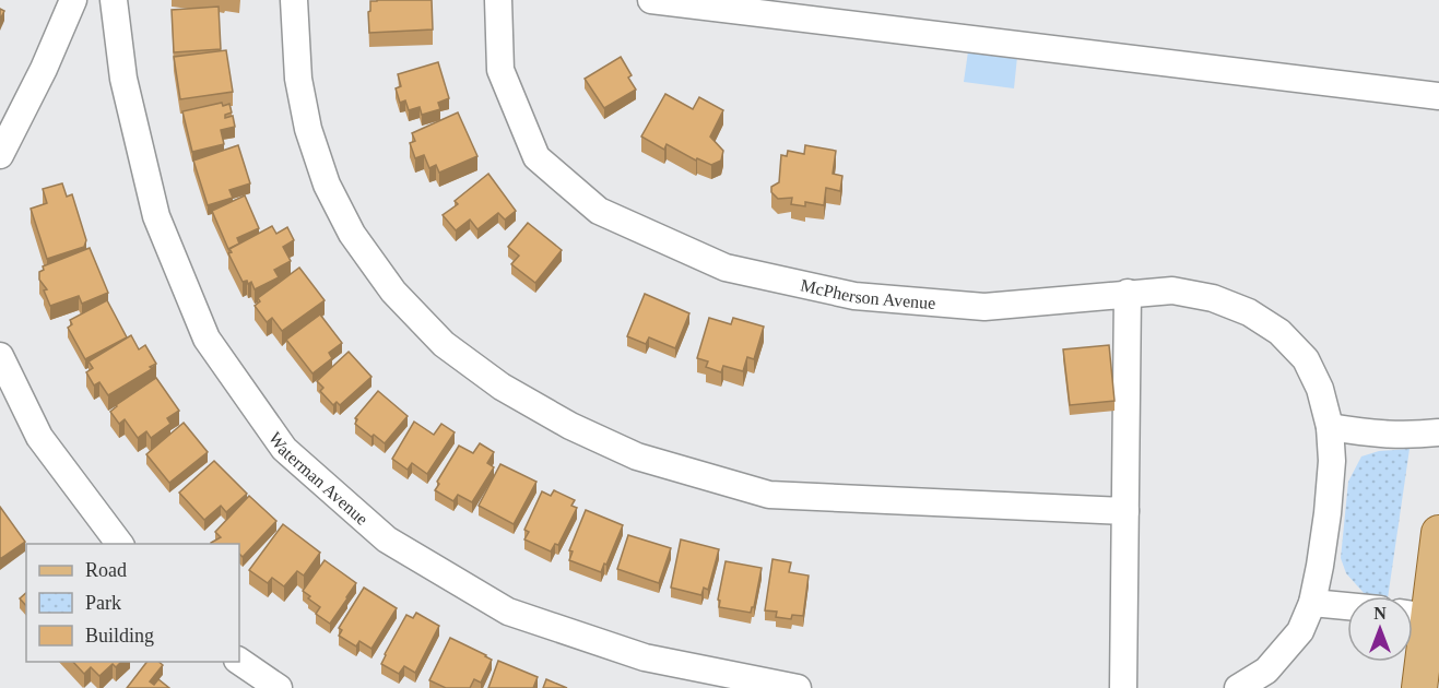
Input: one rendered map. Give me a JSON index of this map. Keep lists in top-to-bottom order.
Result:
{
  "streets": {
    "street": ["McPherson Avenue", "Waterman Avenue"]
  },
  "legend": ["Road", "Park", "Building"],
  "north": "top"
}
